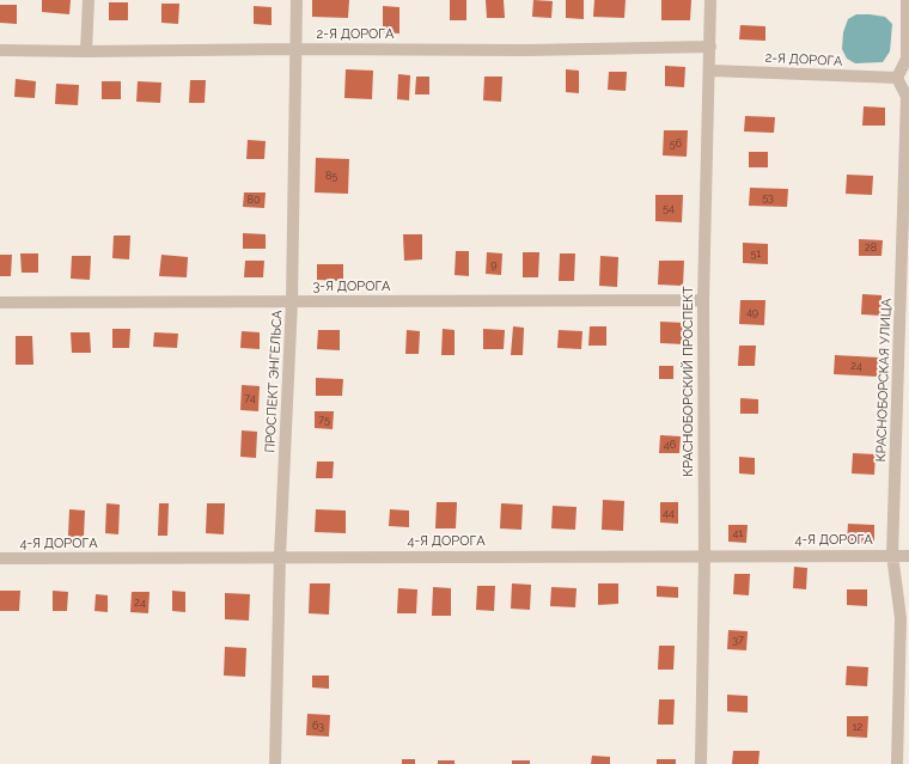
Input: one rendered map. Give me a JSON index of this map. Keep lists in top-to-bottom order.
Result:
{
  "streets": {
    "street": [
      "2-Я ДОРОГА",
      "3-Я ДОРОГА",
      "КРАСНОБОРСКАЯ УЛИЦА",
      "ПРОСПЕКТ ЭНГЕЛЬСА",
      "КРАСНОБОРСКИЙ ПРОСПЕКТ",
      "4-Я ДОРОГА"
    ]
  },
  "crossings": [
    ["2-Я ДОРОГА", "КРАСНОБОРСКАЯ УЛИЦА"],
    ["2-Я ДОРОГА", "ПРОСПЕКТ ЭНГЕЛЬСА"],
    ["2-Я ДОРОГА", "КРАСНОБОРСКИЙ ПРОСПЕКТ"],
    ["3-Я ДОРОГА", "ПРОСПЕКТ ЭНГЕЛЬСА"],
    ["3-Я ДОРОГА", "КРАСНОБОРСКИЙ ПРОСПЕКТ"],
    ["КРАСНОБОРСКАЯ УЛИЦА", "4-Я ДОРОГА"],
    ["ПРОСПЕКТ ЭНГЕЛЬСА", "4-Я ДОРОГА"],
    ["КРАСНОБОРСКИЙ ПРОСПЕКТ", "4-Я ДОРОГА"]
  ],
  "house_numbers": [
    "56",
    "85",
    "53",
    "80",
    "54",
    "28",
    "51",
    "9",
    "49",
    "24",
    "74",
    "75",
    "46",
    "44",
    "41",
    "24",
    "37",
    "63",
    "12"
  ]
}
